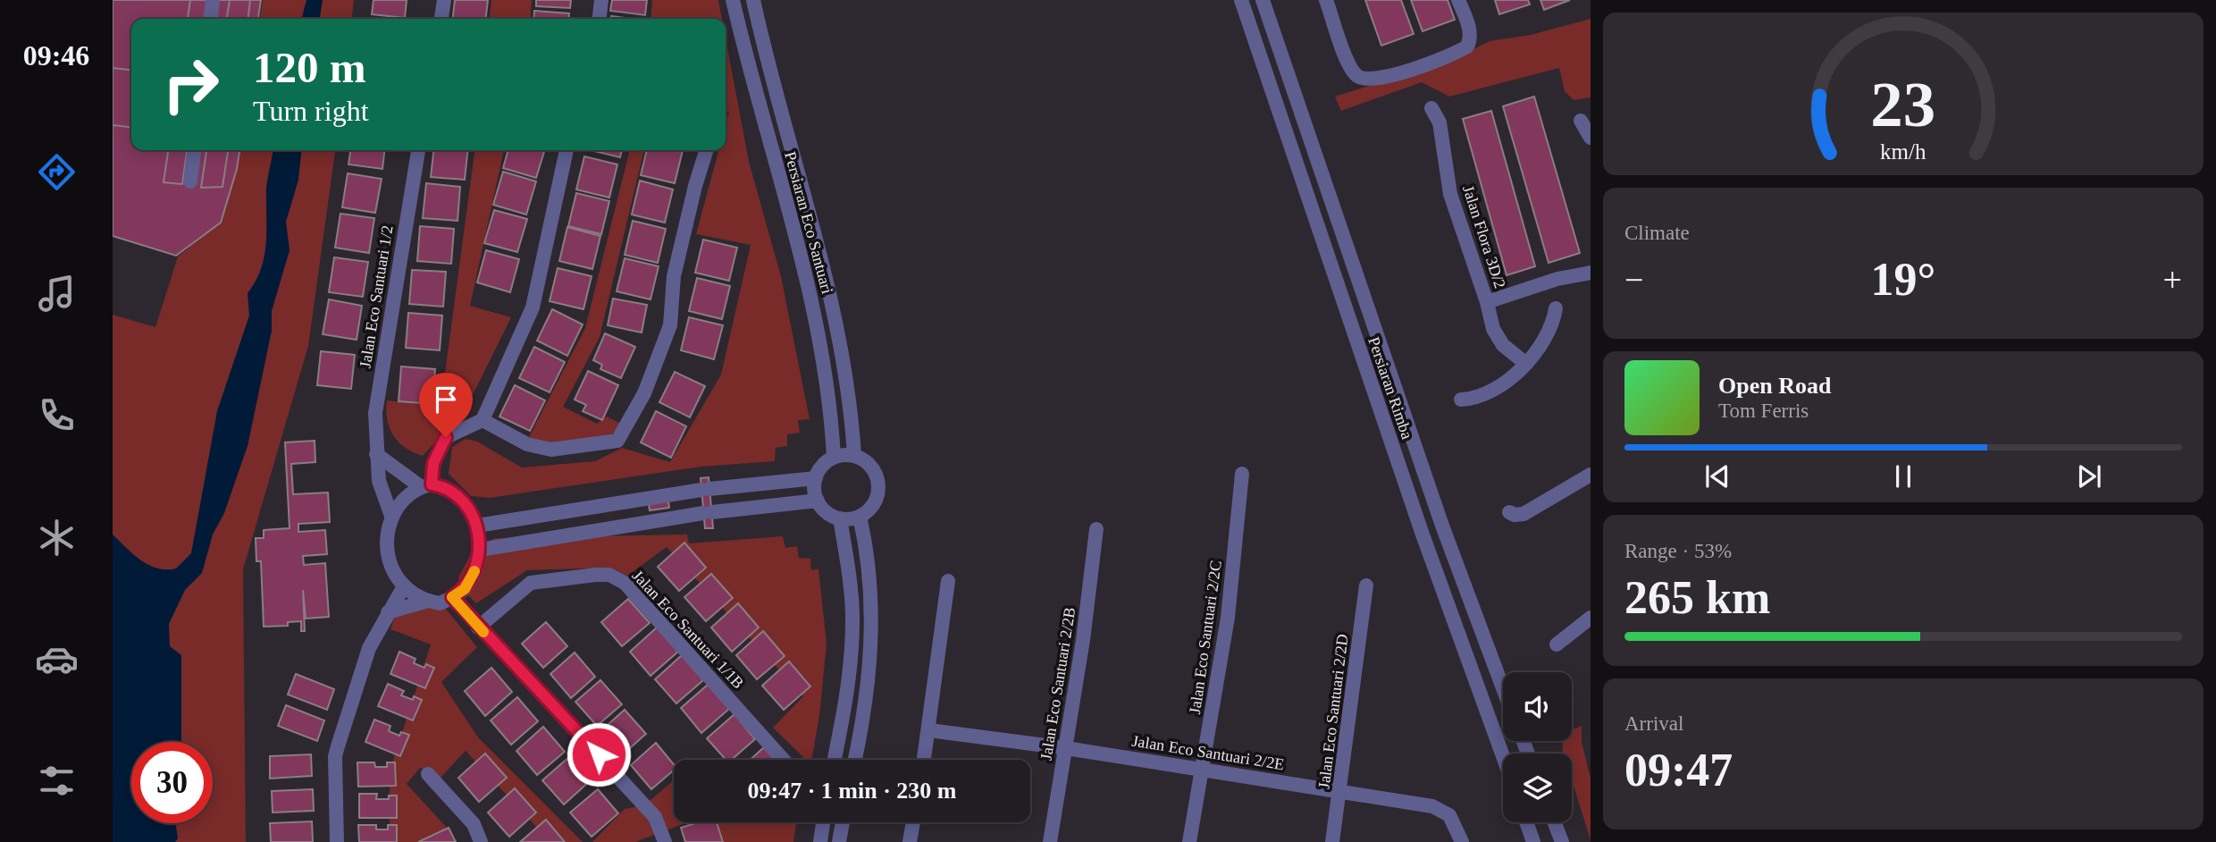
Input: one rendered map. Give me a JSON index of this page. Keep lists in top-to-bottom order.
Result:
{
  "streets": {
    "street": [
      "Persiaran Eco Santuari",
      "Jalan Flora 3D/2",
      "Jalan Eco Santuari 1/2",
      "Persiaran Rimba",
      "Jalan Eco Santuari 1/1B",
      "Jalan Eco Santuari 2/2C",
      "Jalan Eco Santuari 2/2B",
      "Jalan Eco Santuari 2/2D",
      "Jalan Eco Santuari 2/2E"
    ]
  },
  "crossings": [
    ["Jalan Eco Santuari 2/2C", "Jalan Eco Santuari 2/2E"],
    ["Jalan Eco Santuari 2/2B", "Jalan Eco Santuari 2/2E"],
    ["Jalan Eco Santuari 2/2D", "Jalan Eco Santuari 2/2E"]
  ],
  "page": {
    "tabs": "09:46",
    "turn": ["120 m", "Turn right"],
    "tile": [
      "Climate",
      ["Range · 53%", "265 km"],
      ["Arrival", "09:47"]
    ],
    "heat": ["−", "19°", "+"],
    "song": ["Open Road", "Tom Ferris"],
    "limit": "30",
    "trip": "09:47 · 1 min · 230 m",
    "gauge": ["23", "km/h"]
  }
}
